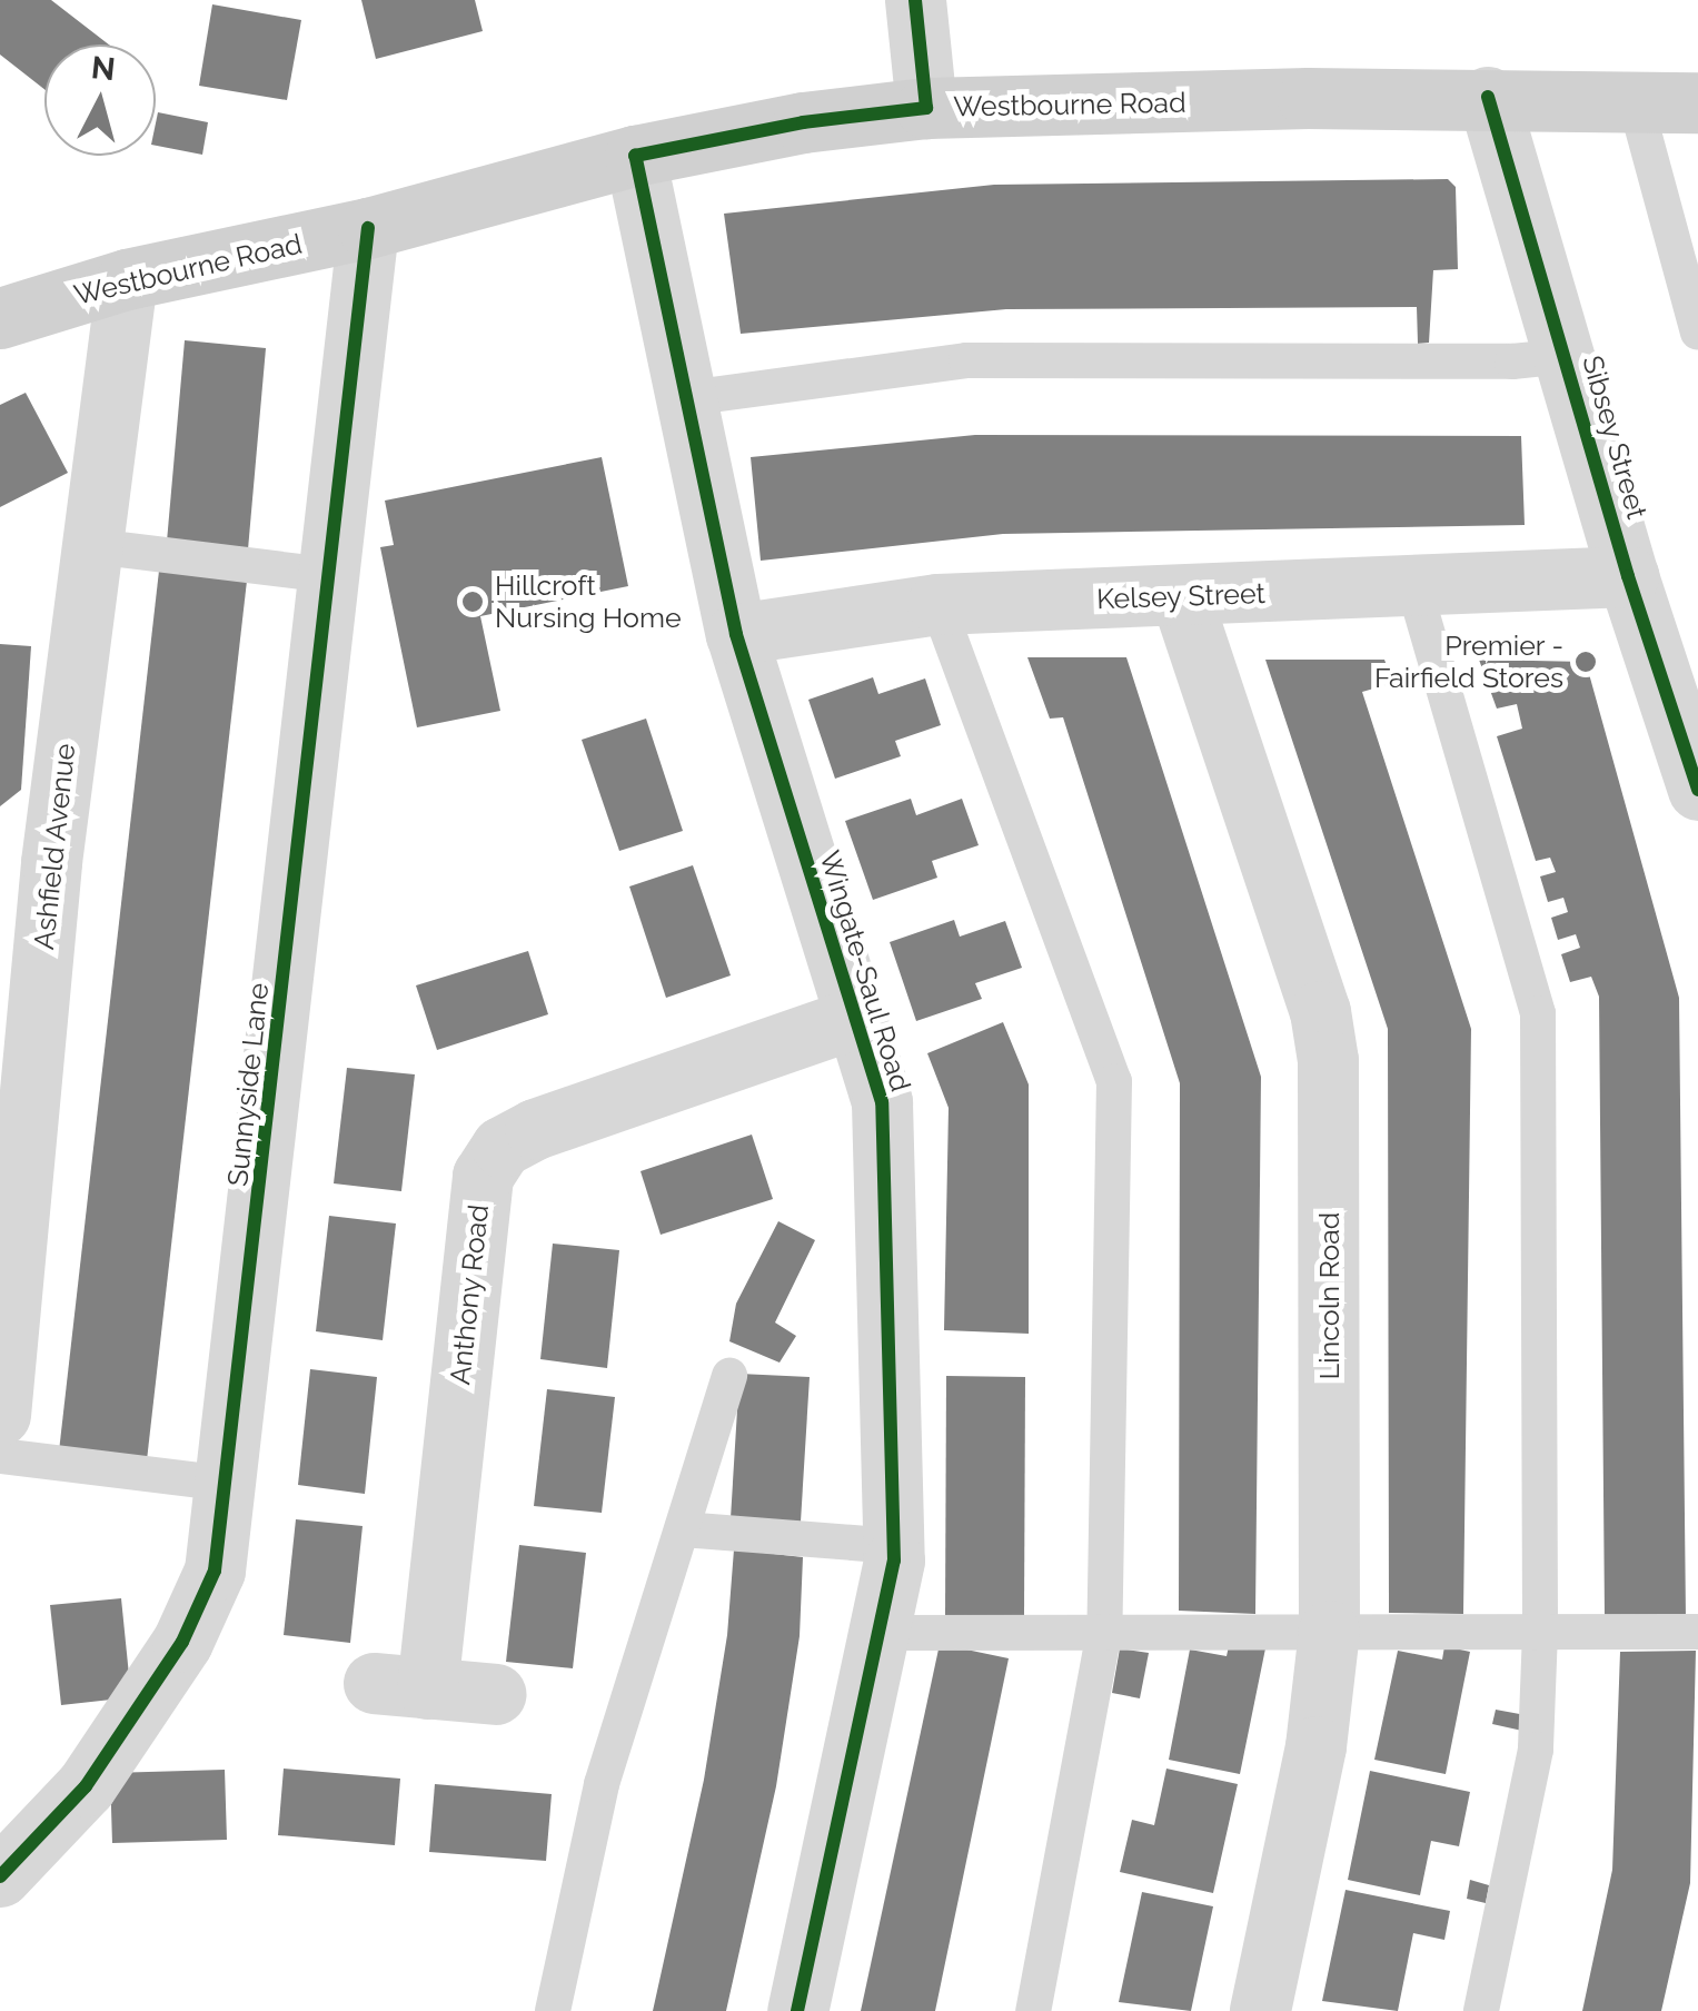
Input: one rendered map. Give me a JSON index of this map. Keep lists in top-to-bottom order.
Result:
{
  "streets": {
    "street": [
      "Westbourne Road",
      "Sibsey Street",
      "Kelsey Street",
      "Ashfield Avenue",
      "Wingate-Saul Road",
      "Sunnyside Lane",
      "Anthony Road",
      "Lincoln Road"
    ]
  },
  "crossings": [
    ["Westbourne Road", "Sibsey Street"],
    ["Westbourne Road", "Ashfield Avenue"],
    ["Westbourne Road", "Wingate-Saul Road"],
    ["Westbourne Road", "Sunnyside Lane"],
    ["Sibsey Street", "Kelsey Street"],
    ["Kelsey Street", "Wingate-Saul Road"],
    ["Kelsey Street", "Lincoln Road"],
    ["Wingate-Saul Road", "Anthony Road"]
  ],
  "places": ["Hillcroft Nursing Home", "Premier - Fairfield Stores"],
  "north": "top"
}
